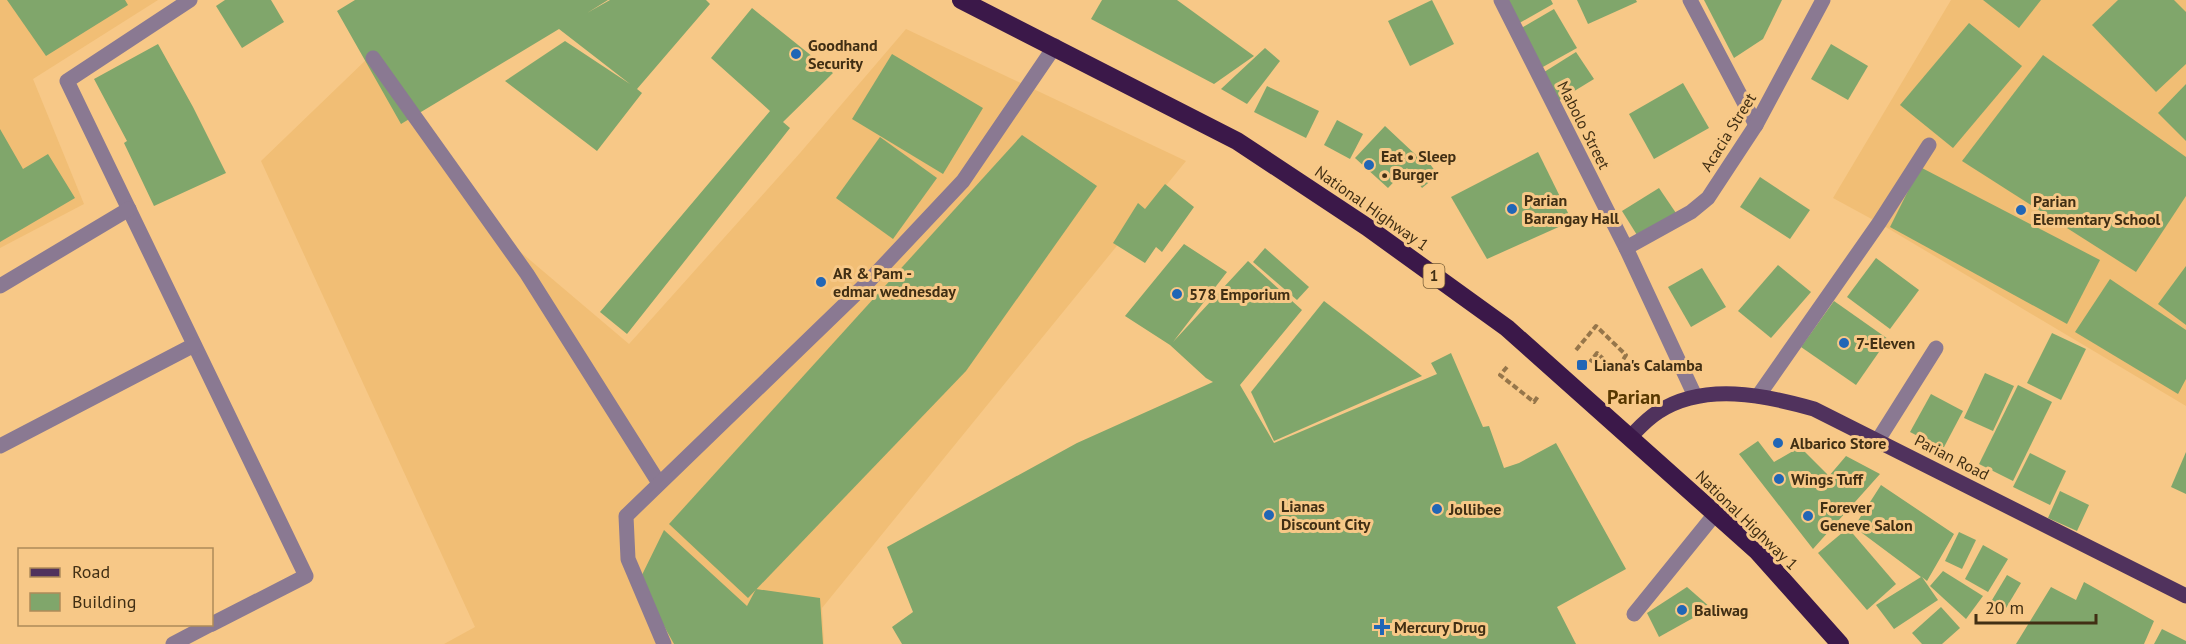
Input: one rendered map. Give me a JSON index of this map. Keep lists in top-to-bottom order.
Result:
{
  "streets": {
    "highway": ["National Highway 1", "1"],
    "main road": ["Parian Road"],
    "street": ["Mabolo Street", "Acacia Street"]
  },
  "crossings": [
    ["Mabolo Street", "Acacia Street"],
    ["Mabolo Street", "Parian Road"],
    ["National Highway 1", "Parian Road"]
  ],
  "districts": ["Parian"],
  "places": {
    "other": [
      "Goodhand Security",
      "Eat • Sleep • Burger",
      "Parian Barangay Hall",
      "Parian Elementary School",
      "AR & Pam - edmar wednesday",
      "578 Emporium",
      "7-Eleven",
      "Albarico Store",
      "Wings Tuff",
      "Jollibee",
      "Lianas Discount City",
      "Forever Geneve Salon",
      "Baliwag"
    ],
    "transit": ["Liana's Calamba"],
    "health": ["Mercury Drug"]
  },
  "legend": ["Road", "Building"],
  "scale_bar": "20 m"
}
